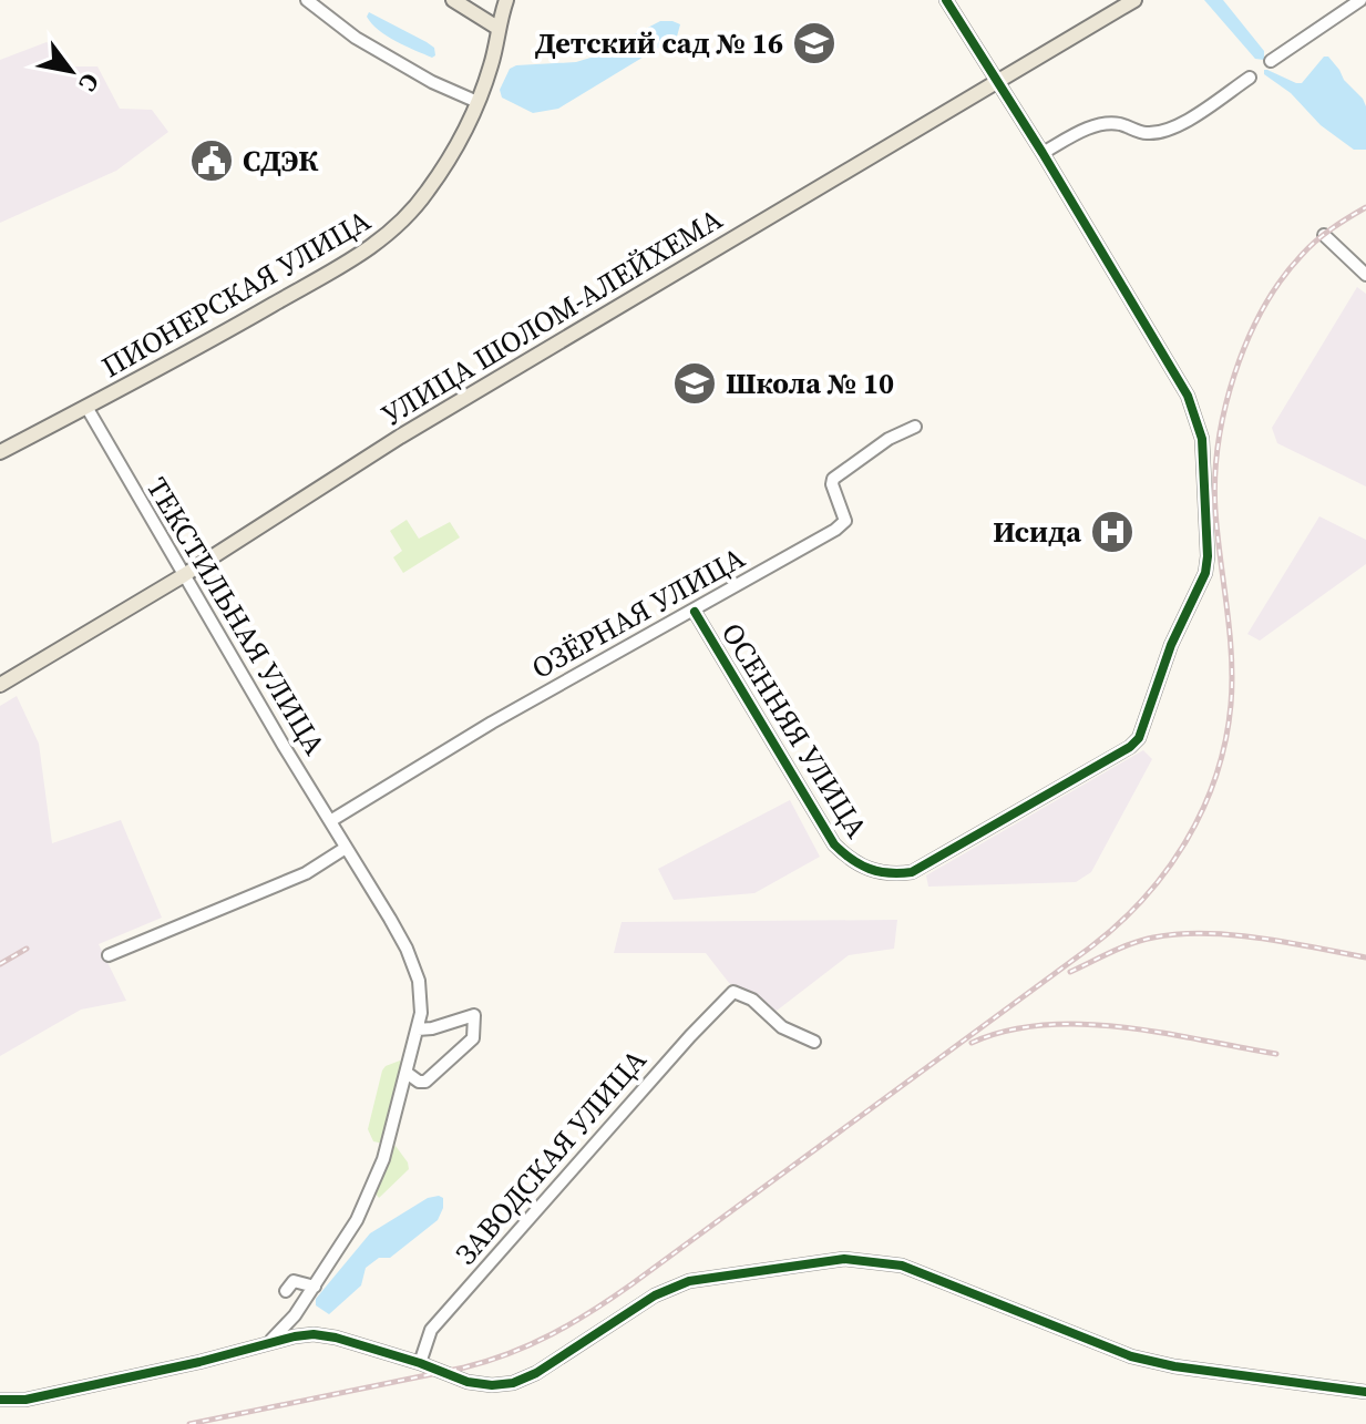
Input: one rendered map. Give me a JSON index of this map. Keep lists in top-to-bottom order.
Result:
{
  "streets": {
    "main road": ["ПИОНЕРСКАЯ УЛИЦА", "УЛИЦА ШОЛОМ-АЛЕЙХЕМА"],
    "street": [
      "ОЗЁРНАЯ УЛИЦА",
      "ТЕКСТИЛЬНАЯ УЛИЦА",
      "ОСЕННЯЯ УЛИЦА",
      "ЗАВОДСКАЯ УЛИЦА"
    ]
  },
  "crossings": [
    ["ПИОНЕРСКАЯ УЛИЦА", "ТЕКСТИЛЬНАЯ УЛИЦА"],
    ["УЛИЦА ШОЛОМ-АЛЕЙХЕМА", "ТЕКСТИЛЬНАЯ УЛИЦА"],
    ["УЛИЦА ШОЛОМ-АЛЕЙХЕМА", "ОСЕННЯЯ УЛИЦА"],
    ["ОЗЁРНАЯ УЛИЦА", "ТЕКСТИЛЬНАЯ УЛИЦА"],
    ["ОЗЁРНАЯ УЛИЦА", "ОСЕННЯЯ УЛИЦА"]
  ],
  "places": {
    "school or university": ["Детский сад № 16", "Школа № 10"],
    "public building": ["СДЭК"],
    "hospital": ["Исида"]
  },
  "north": "bottom right"
}
